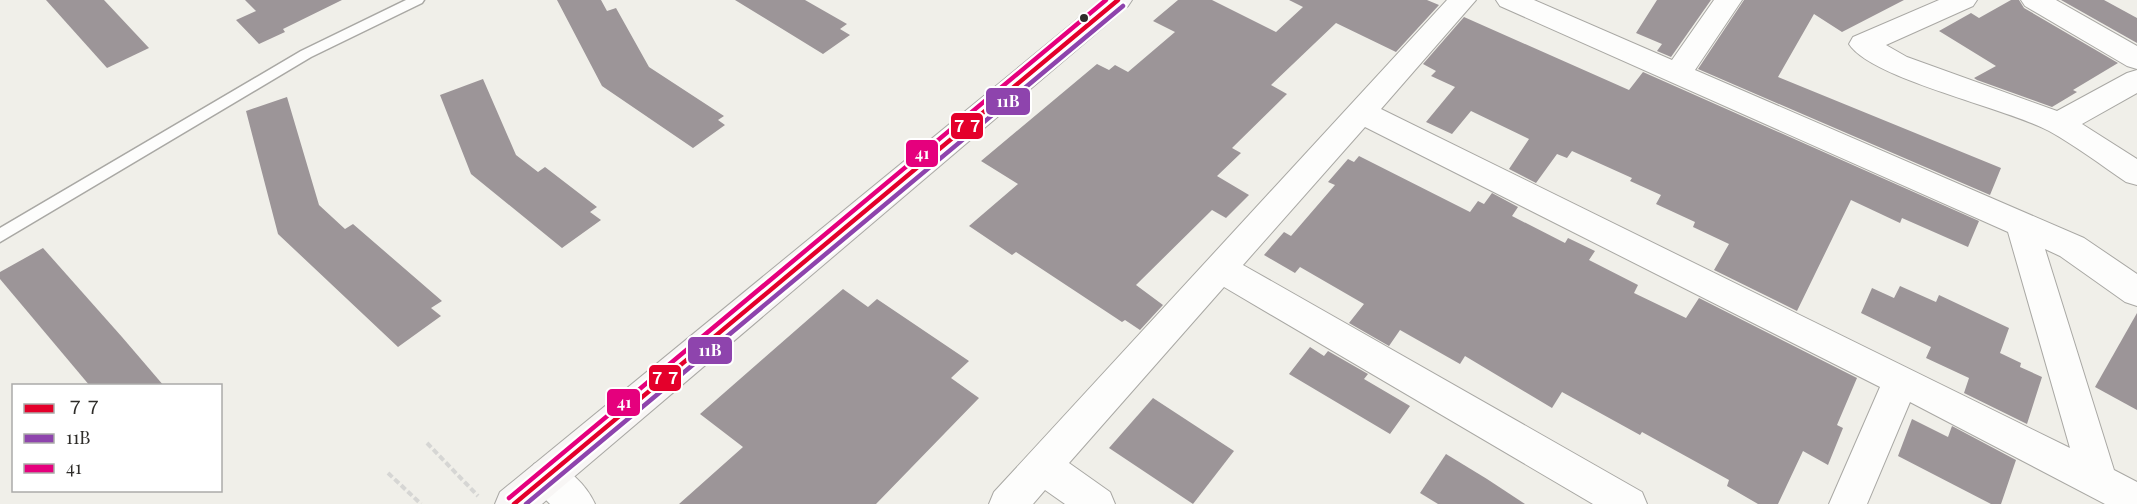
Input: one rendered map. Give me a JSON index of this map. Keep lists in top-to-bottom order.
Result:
{
  "lines": ["transit line ７７", "transit line 41", "transit line 11B"],
  "legend": ["７７", "11B", "41"]
}
